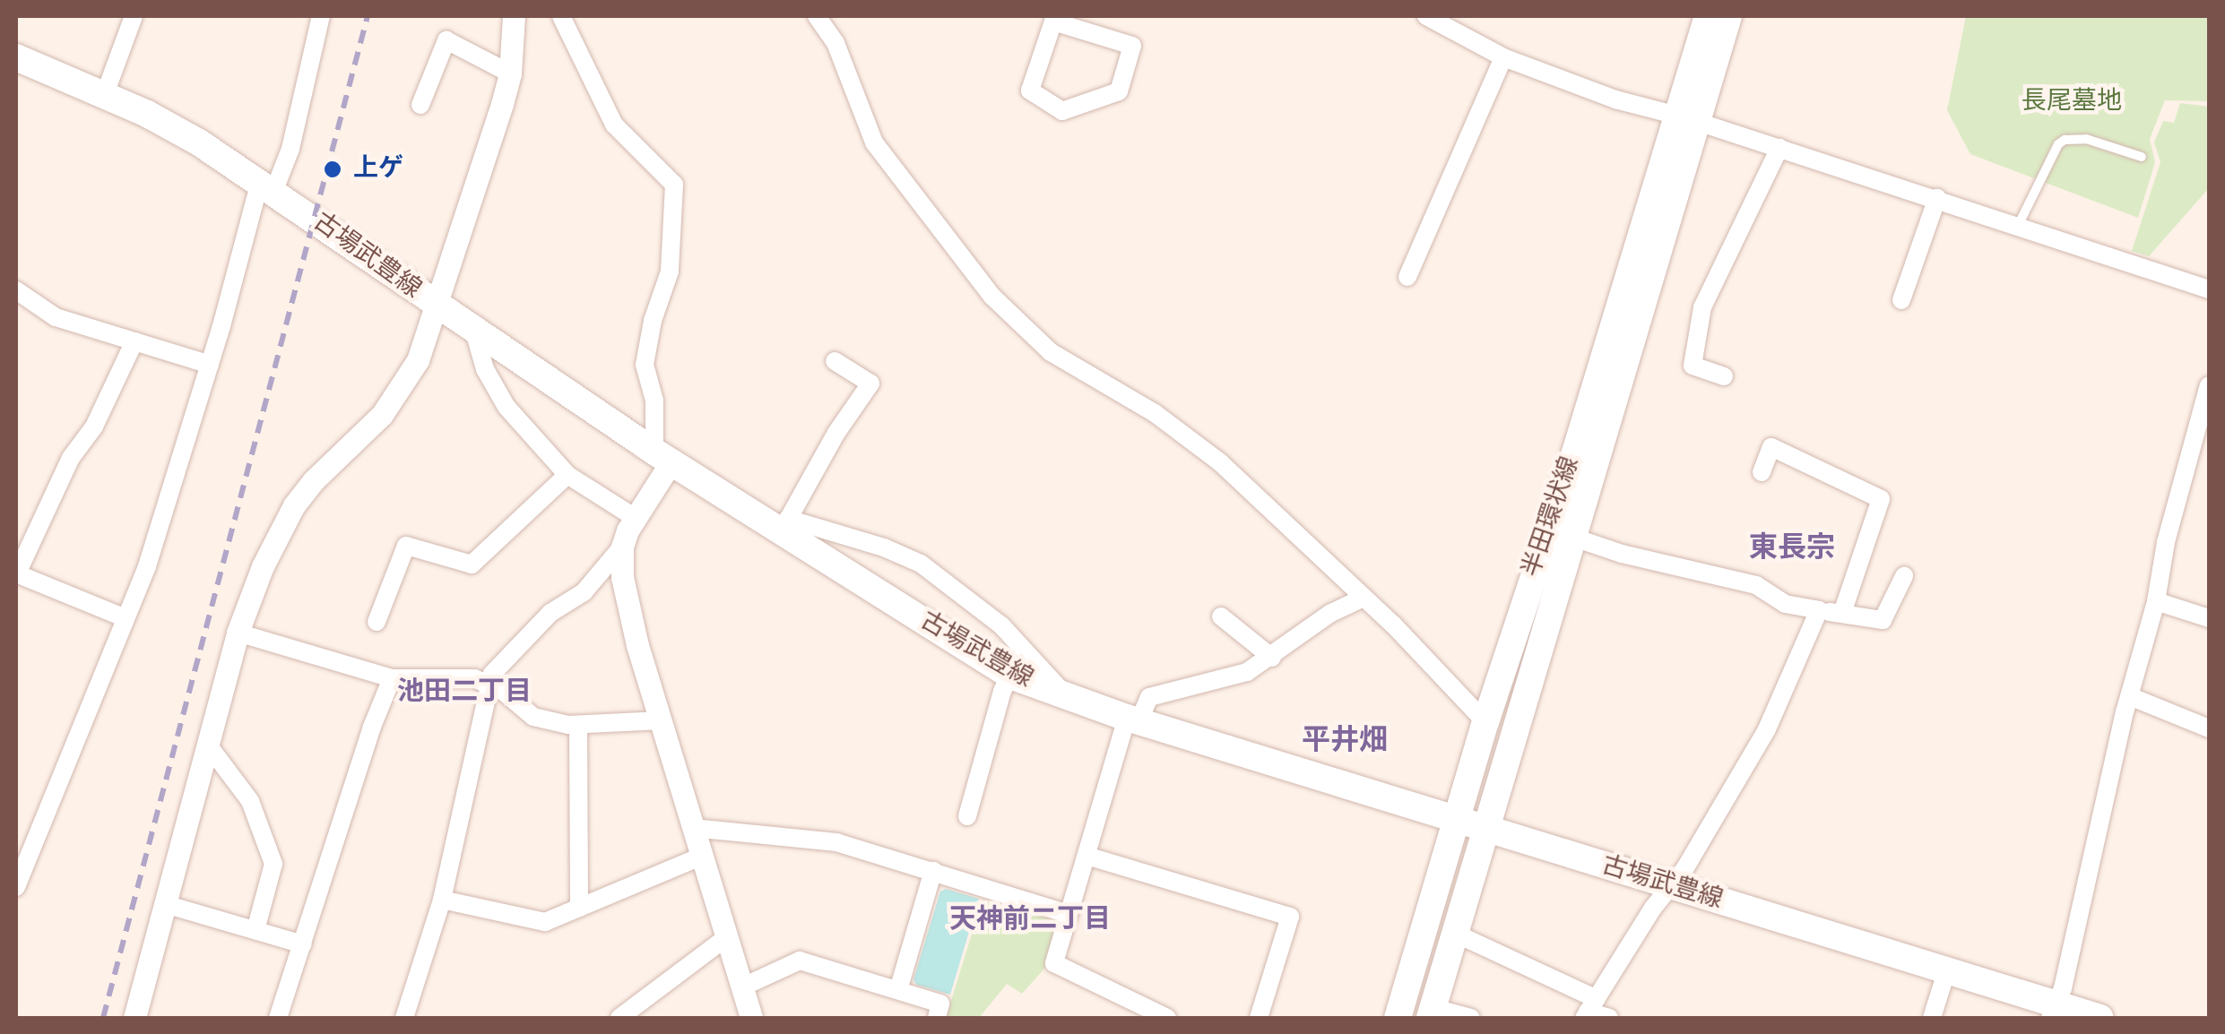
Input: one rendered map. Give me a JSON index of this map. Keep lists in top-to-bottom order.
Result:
{
  "streets": {
    "main road": ["古場武豊線", "半田環状線"]
  },
  "crossings": [
    ["古場武豊線", "半田環状線"]
  ],
  "districts": [
    "東長宗",
    "池田二丁目",
    "平井畑",
    "天神前二丁目"
  ],
  "parks": ["長尾墓地"],
  "places": ["上ゲ"]
}
